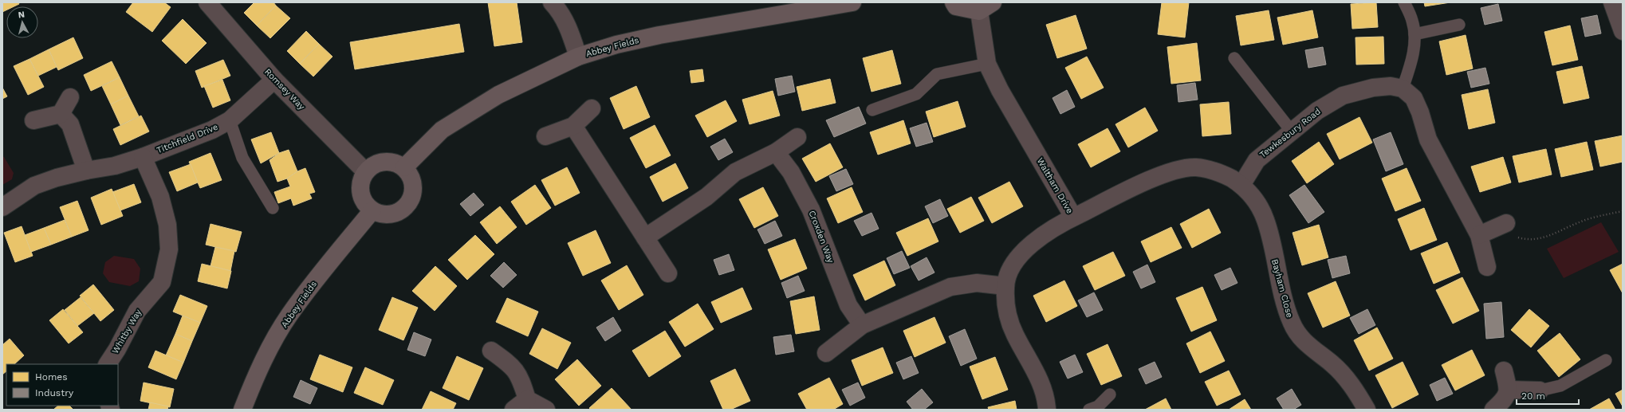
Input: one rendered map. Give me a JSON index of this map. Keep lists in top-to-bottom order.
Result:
{
  "streets": {
    "street": [
      "Abbey Fields",
      "Romsey Way",
      "Tewkesbury Road",
      "Titchfield Drive",
      "Waltham Drive",
      "Croxden Way",
      "Bayham Close",
      "Whitby Way"
    ]
  },
  "crossings": [
    ["Abbey Fields", "Romsey Way"],
    ["Romsey Way", "Titchfield Drive"],
    ["Tewkesbury Road", "Bayham Close"],
    ["Titchfield Drive", "Whitby Way"]
  ],
  "legend": ["Homes", "Industry"],
  "scale_bar": "20 m",
  "north": "top"
}
